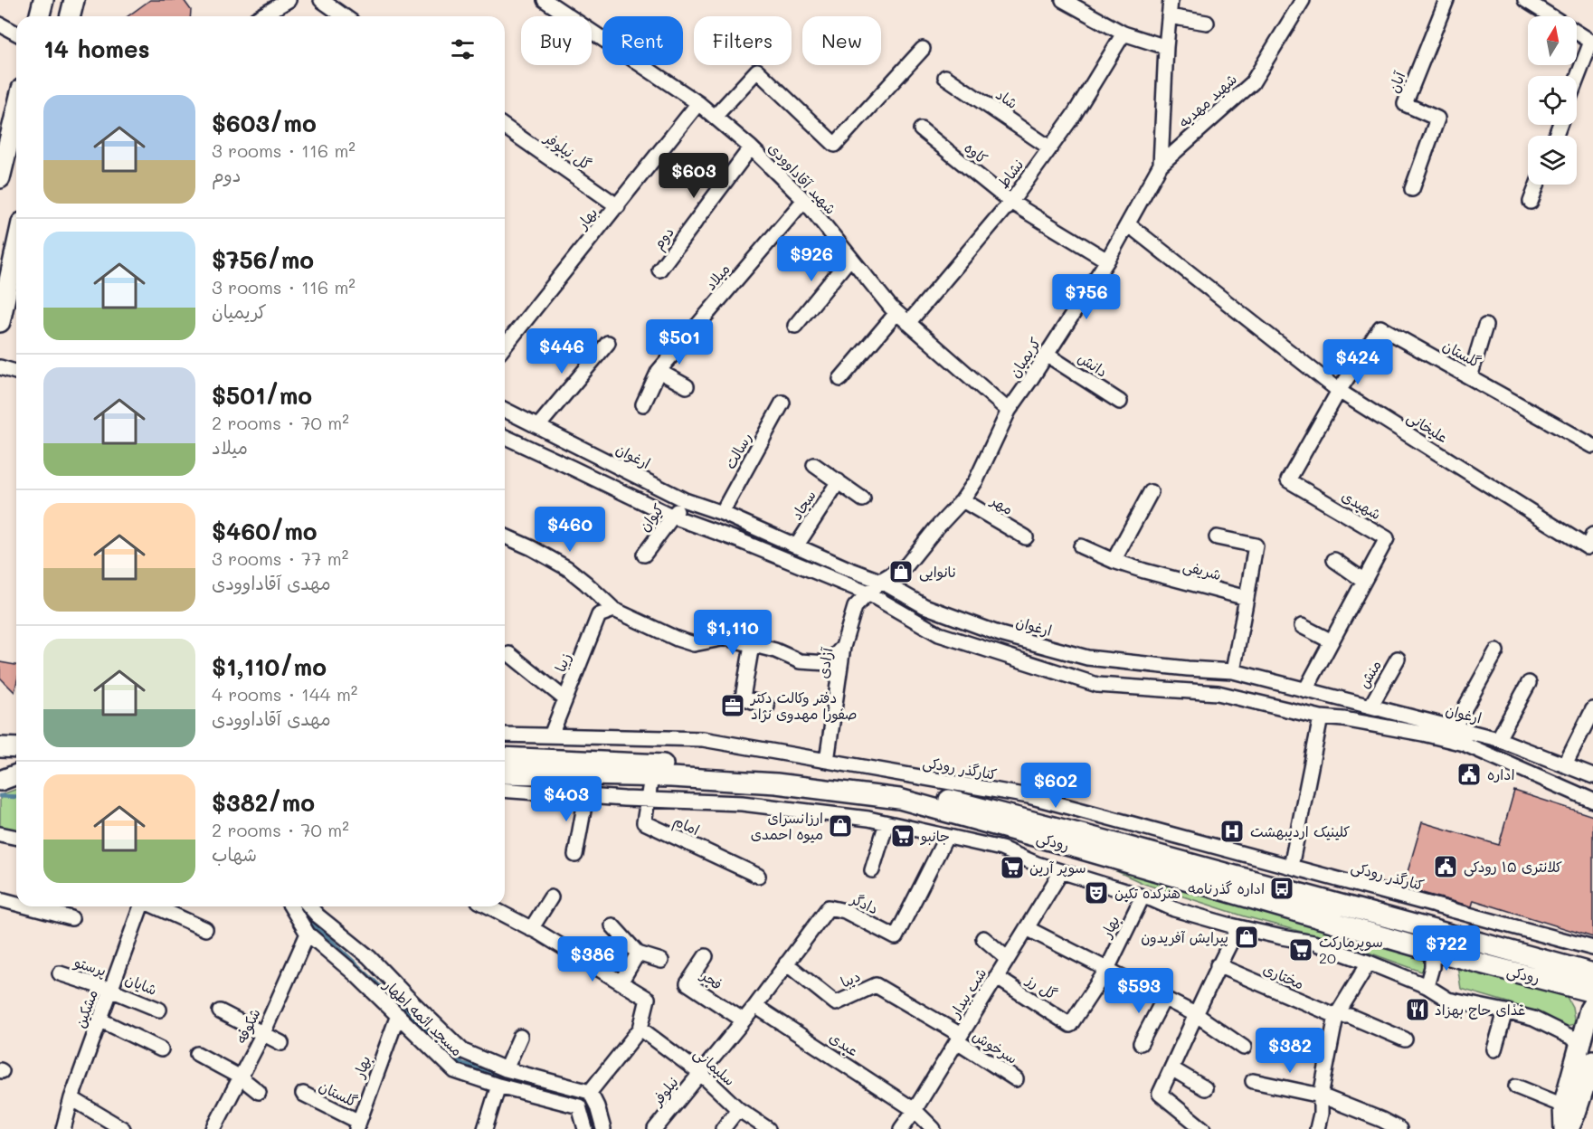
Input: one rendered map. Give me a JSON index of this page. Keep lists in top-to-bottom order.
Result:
{
  "streets": {
    "main road": ["رودکی"],
    "street": [
      "آبان",
      "شاد",
      "شهید مهدیه",
      "گل نیلوفر",
      "کاوه",
      "نشاط",
      "شهید آقاداوودی",
      "بهار",
      "دوم",
      "میلاد",
      "گلستان",
      "کریمیان",
      "دانش",
      "علیخانی",
      "رسالت",
      "ارغوان",
      "سجاد",
      "مهر",
      "شهیدی",
      "کیوان",
      "شریفی",
      "زیبا",
      "آزادی",
      "منش",
      "کنارگذر رودکی",
      "امام",
      "دادگر",
      "پرستو",
      "مختاری",
      "دیبا",
      "فجر",
      "شایان",
      "گل رز",
      "شب بیدار",
      "مشکین",
      "مسجد ائمه اطهار",
      "شکوفه",
      "عبدی",
      "سرخوش",
      "سلیمانی",
      "نیلوفر"
    ]
  },
  "crossings": [
    ["شاد", "نشاط"],
    ["شهید مهدیه", "کریمیان"],
    ["گل نیلوفر", "بهار"],
    ["کاوه", "نشاط"],
    ["کاوه", "کریمیان"],
    ["نشاط", "شهید آقاداوودی"],
    ["شهید آقاداوودی", "بهار"],
    ["شهید آقاداوودی", "دوم"],
    ["شهید آقاداوودی", "میلاد"],
    ["شهید آقاداوودی", "کریمیان"],
    ["بهار", "گلستان"],
    ["بهار", "گل رز"],
    ["بهار", "مسجد ائمه اطهار"],
    ["گلستان", "علیخانی"],
    ["گلستان", "شهیدی"],
    ["کریمیان", "دانش"],
    ["کریمیان", "علیخانی"],
    ["کریمیان", "ارغوان"],
    ["کریمیان", "مهر"],
    ["کریمیان", "آزادی"],
    ["علیخانی", "شهیدی"],
    ["رسالت", "ارغوان"],
    ["ارغوان", "سجاد"],
    ["ارغوان", "شهیدی"],
    ["ارغوان", "کیوان"],
    ["ارغوان", "آزادی"],
    ["ارغوان", "منش"],
    ["زیبا", "کنارگذر رودکی"],
    ["آزادی", "کنارگذر رودکی"],
    ["امام", "رودکی"],
    ["دادگر", "دیبا"],
    ["دادگر", "فجر"],
    ["دادگر", "عبدی"],
    ["دادگر", "نیلوفر"],
    ["پرستو", "شایان"],
    ["پرستو", "مشکین"],
    ["دیبا", "شب بیدار"],
    ["دیبا", "سرخوش"],
    ["فجر", "نیلوفر"],
    ["شایان", "مشکین"],
    ["گل رز", "شب بیدار"],
    ["شب بیدار", "عبدی"],
    ["شب بیدار", "سرخوش"],
    ["مسجد ائمه اطهار", "شکوفه"],
    ["سلیمانی", "نیلوفر"]
  ],
  "places": {
    "shop": ["نانوایی", "ارزانسرای میوه احمدی", "پیرایش آفریدون"],
    "office": ["دفتر وکالت دکتر صفورا مهدوی نژاد"],
    "public building": ["اداره", "کلانتری ۱۵ رودکی"],
    "hospital": ["کلینیک اردیبهشت"],
    "supermarket": ["جانبو", "سوپر آرین", "سوپرمارکت 20"],
    "bus stop": ["اداره گذرنامه"],
    "theatre": ["هنرکده تکین"],
    "restaurant": ["غذای حاج بهزاد"]
  },
  "north": "top",
  "page": {
    "chip": [
      "Buy",
      "Rent",
      "Filters",
      "New"
    ],
    "heading": "14 homes",
    "list": [
      {
        "name": "$603/mo",
        "note": "3 rooms · 116 m² · دوم"
      },
      {
        "name": "$756/mo",
        "note": "3 rooms · 116 m² · کریمیان"
      },
      {
        "name": "$501/mo",
        "note": "2 rooms · 70 m² · میلاد"
      },
      {
        "name": "$460/mo",
        "note": "3 rooms · 77 m² · مهدی آقاداوودی"
      },
      {
        "name": "$1,110/mo",
        "note": "4 rooms · 144 m² · مهدی آقاداوودی"
      },
      {
        "name": "$382/mo",
        "note": "2 rooms · 70 m² · شهاب"
      }
    ],
    "price": [
      "$603",
      "$926",
      "$756",
      "$501",
      "$446",
      "$424",
      "$460",
      "$1,110",
      "$602",
      "$403",
      "$722",
      "$386",
      "$593",
      "$382"
    ]
  }
}
